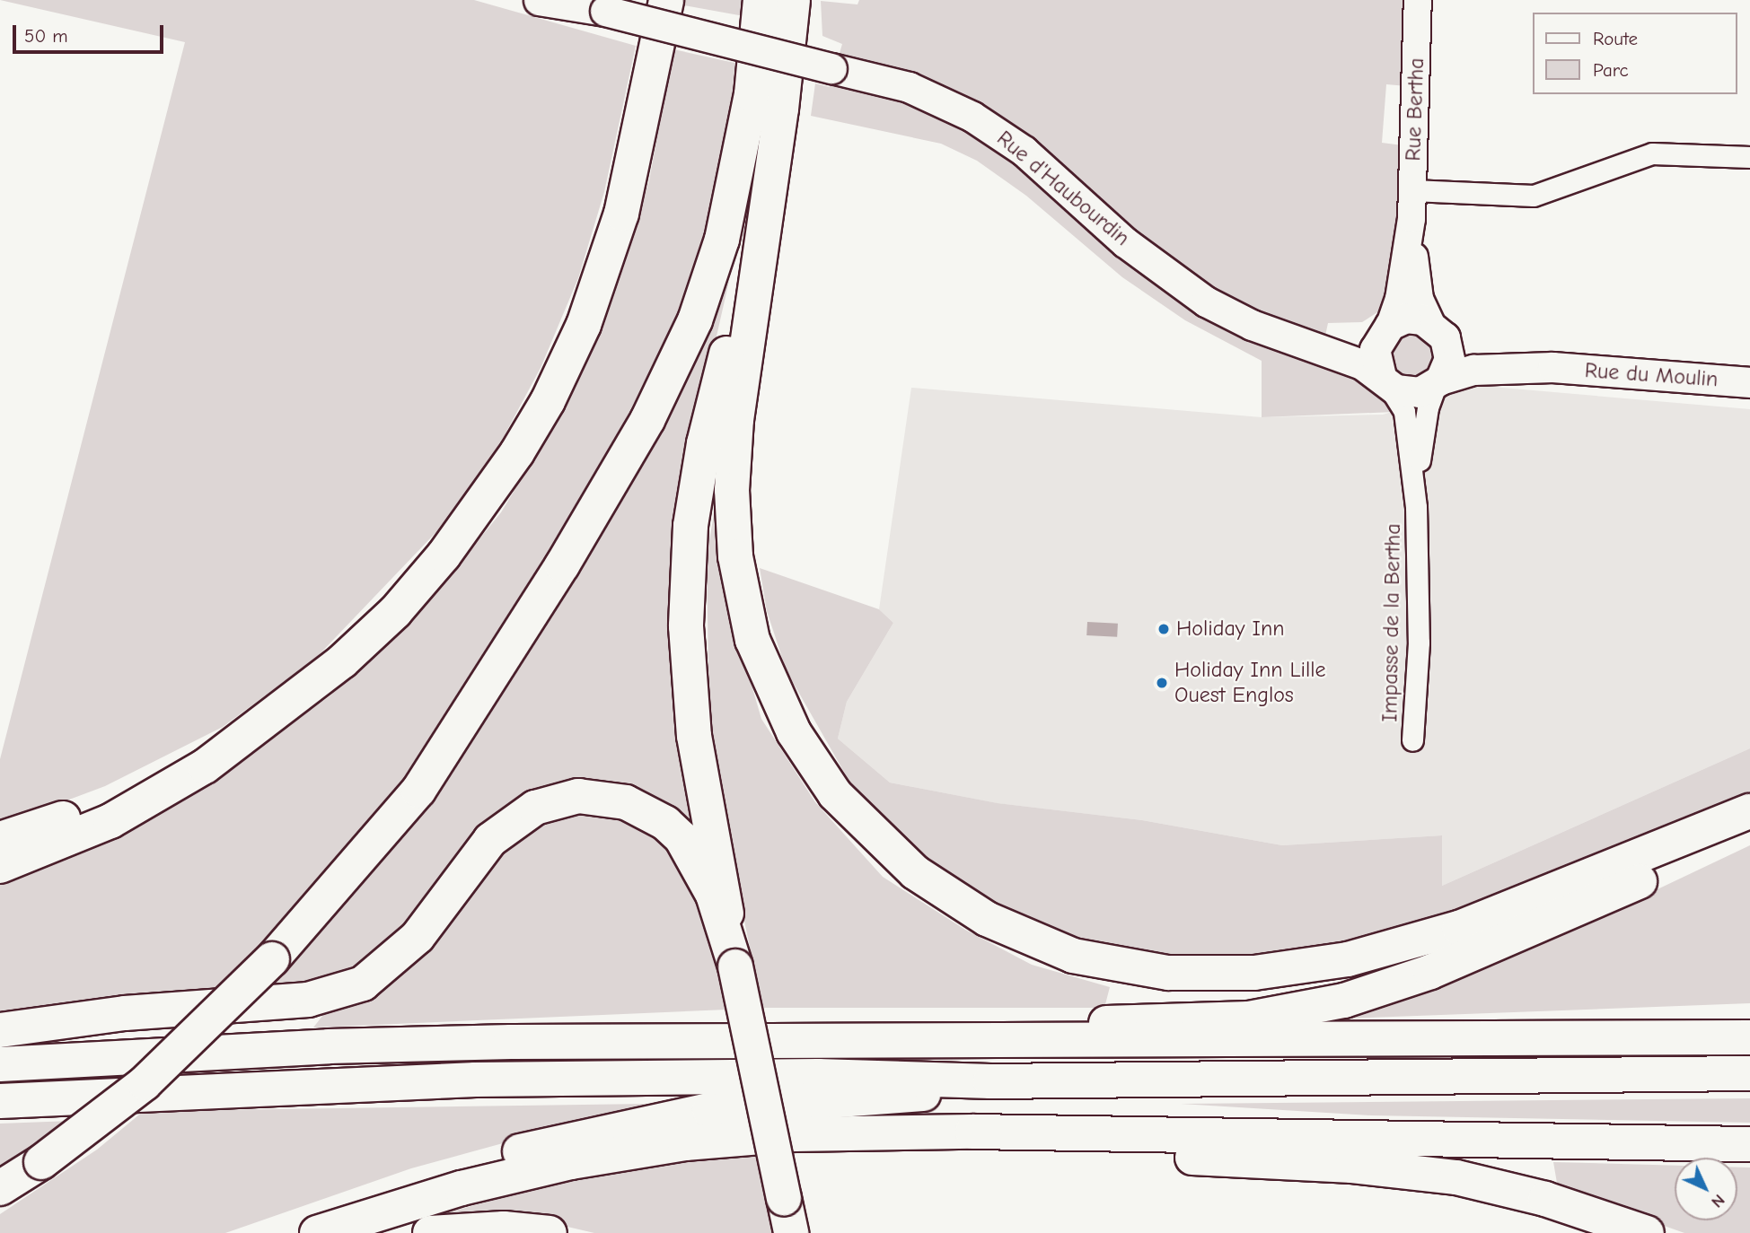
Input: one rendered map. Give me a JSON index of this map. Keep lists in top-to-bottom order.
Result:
{
  "streets": {
    "main road": ["Rue d'Haubourdin", "Rue du Moulin"],
    "street": ["Rue Bertha", "Impasse de la Bertha"]
  },
  "crossings": [
    ["Rue Bertha", "Rue du Moulin"],
    ["Rue Bertha", "Impasse de la Bertha"],
    ["Rue du Moulin", "Impasse de la Bertha"]
  ],
  "places": ["Holiday Inn", "Holiday Inn Lille Ouest Englos"],
  "legend": ["Route", "Parc"],
  "scale_bar": "50 m",
  "north": "bottom right"
}
